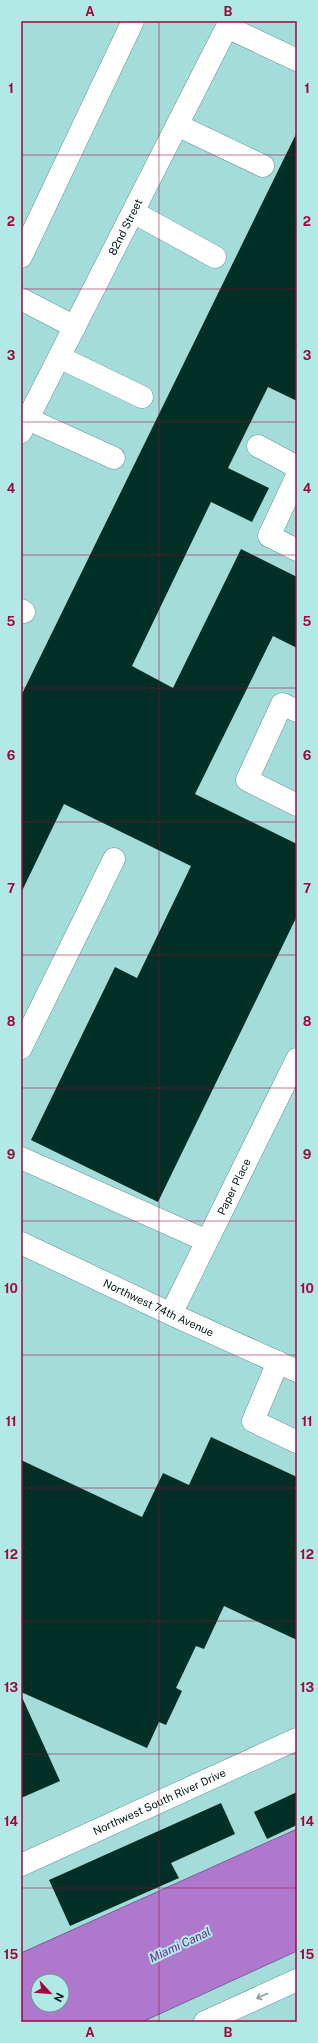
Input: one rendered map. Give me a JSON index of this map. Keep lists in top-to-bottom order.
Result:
{
  "streets": {
    "main road": [
      "82nd Street",
      "Paper Place",
      "Northwest 74th Avenue",
      "Northwest South River Drive"
    ]
  },
  "crossings": [
    ["Paper Place", "Northwest 74th Avenue"]
  ],
  "water": ["Miami Canal"],
  "north": "bottom right",
  "grid": {
    "columns": ["A", "B"],
    "rows": [
      "1",
      "2",
      "3",
      "4",
      "5",
      "6",
      "7",
      "8",
      "9",
      "10",
      "11",
      "12",
      "13",
      "14",
      "15"
    ]
  }
}
